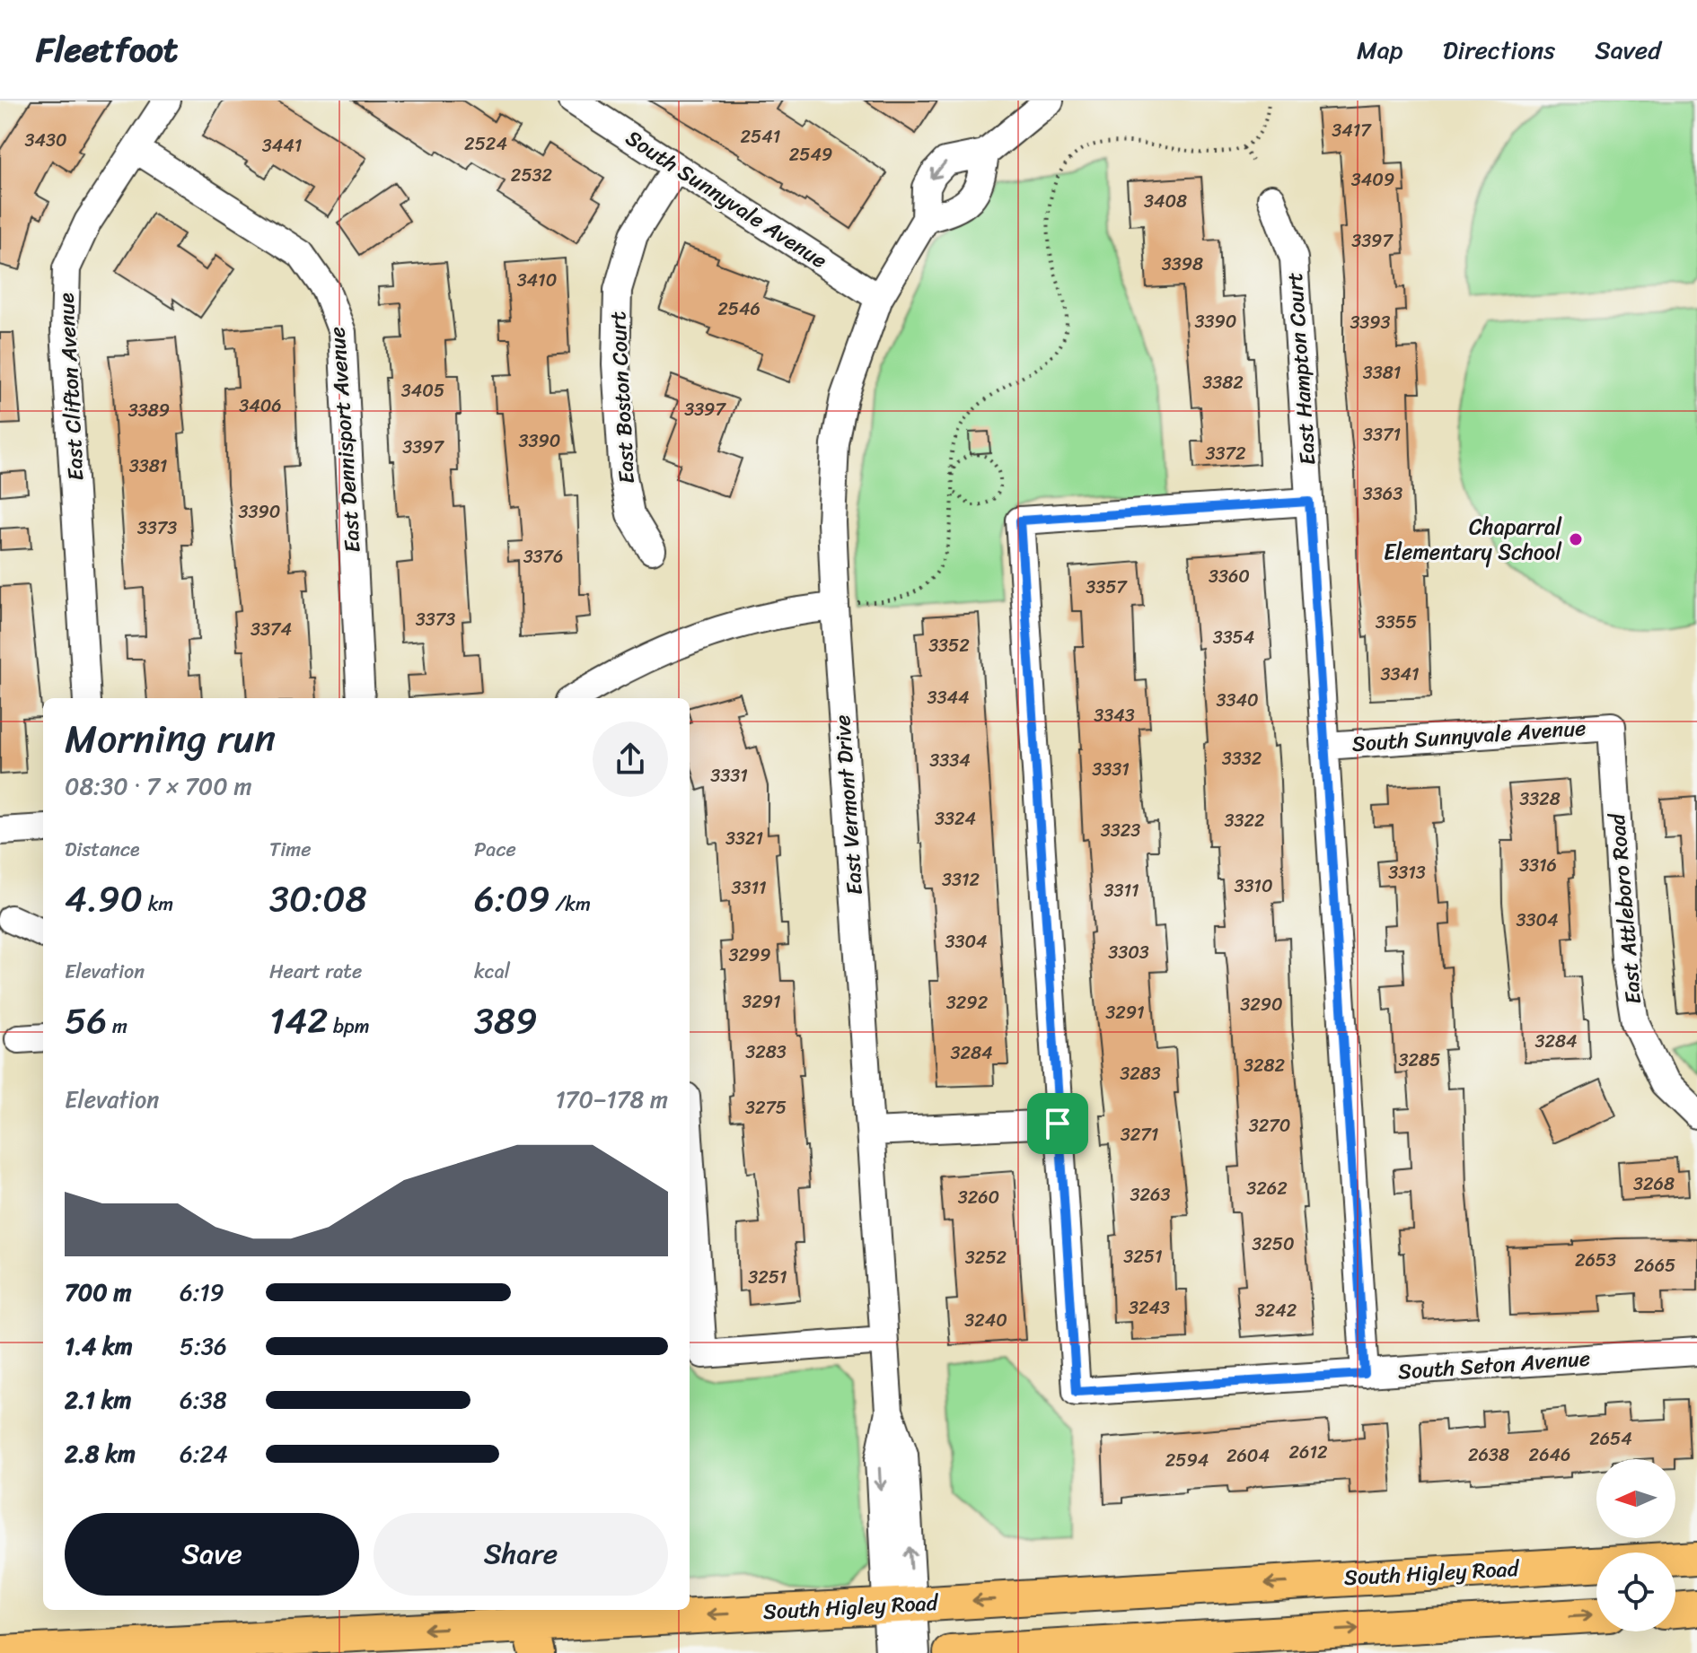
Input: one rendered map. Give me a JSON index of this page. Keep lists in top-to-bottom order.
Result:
{
  "streets": {
    "main road": ["South Higley Road"],
    "street": [
      "South Sunnyvale Avenue",
      "East Hampton Court",
      "East Clifton Avenue",
      "East Boston Court",
      "East Dennisport Avenue",
      "East Vermont Drive",
      "East Attleboro Road",
      "South Seton Avenue"
    ]
  },
  "crossings": [
    ["South Sunnyvale Avenue", "East Hampton Court"],
    ["South Sunnyvale Avenue", "East Boston Court"],
    ["South Sunnyvale Avenue", "East Vermont Drive"],
    ["South Sunnyvale Avenue", "East Attleboro Road"],
    ["East Hampton Court", "South Seton Avenue"],
    ["East Clifton Avenue", "East Dennisport Avenue"],
    ["East Vermont Drive", "South Higley Road"]
  ],
  "places": ["Chaparral Elementary School"],
  "house_numbers": [
    "3417",
    "2541",
    "3430",
    "2524",
    "3441",
    "2549",
    "2532",
    "3409",
    "3408",
    "3397",
    "3398",
    "3410",
    "2546",
    "3390",
    "3393",
    "3381",
    "3382",
    "3405",
    "3406",
    "3397",
    "3389",
    "3371",
    "3390",
    "3397",
    "3372",
    "3381",
    "3363",
    "3390",
    "3373",
    "3376",
    "3360",
    "3357",
    "3373",
    "3355",
    "3374",
    "3354",
    "3352",
    "3341",
    "3344",
    "3340",
    "3343",
    "3332",
    "3334",
    "3331",
    "3331",
    "3328",
    "3324",
    "3322",
    "3323",
    "3321",
    "3316",
    "3313",
    "3312",
    "3310",
    "3311",
    "3311",
    "3304",
    "3304",
    "3303",
    "3299",
    "3291",
    "3292",
    "3290",
    "3291",
    "3284",
    "3283",
    "3284",
    "3285",
    "3282",
    "3283",
    "3275",
    "3270",
    "3271",
    "3268",
    "3262",
    "3263",
    "3260",
    "3250",
    "3251",
    "3252",
    "2653",
    "2665",
    "3251",
    "3243",
    "3242",
    "3240",
    "2654",
    "2612",
    "2638",
    "2646",
    "2604",
    "2594"
  ],
  "north": "left",
  "page": {
    "header": "Fleetfoot",
    "nav": ["Map", "Directions", "Saved"],
    "heading": ["Morning run", "08:30 · 7 × 700 m"],
    "stats": [
      ["Distance", "4.90 km"],
      ["Time", "30:08"],
      ["Pace", "6:09 /km"],
      ["Elevation", "56 m"],
      ["Heart rate", "142 bpm"],
      ["kcal", "389"]
    ],
    "chart": ["Elevation", "170–178 m"],
    "list": [
      {
        "name": "700 m",
        "note": "6:19"
      },
      {
        "name": "1.4 km",
        "note": "5:36"
      },
      {
        "name": "2.1 km",
        "note": "6:38"
      },
      {
        "name": "2.8 km",
        "note": "6:24"
      }
    ],
    "buttons": ["Save", "Share"]
  }
}
